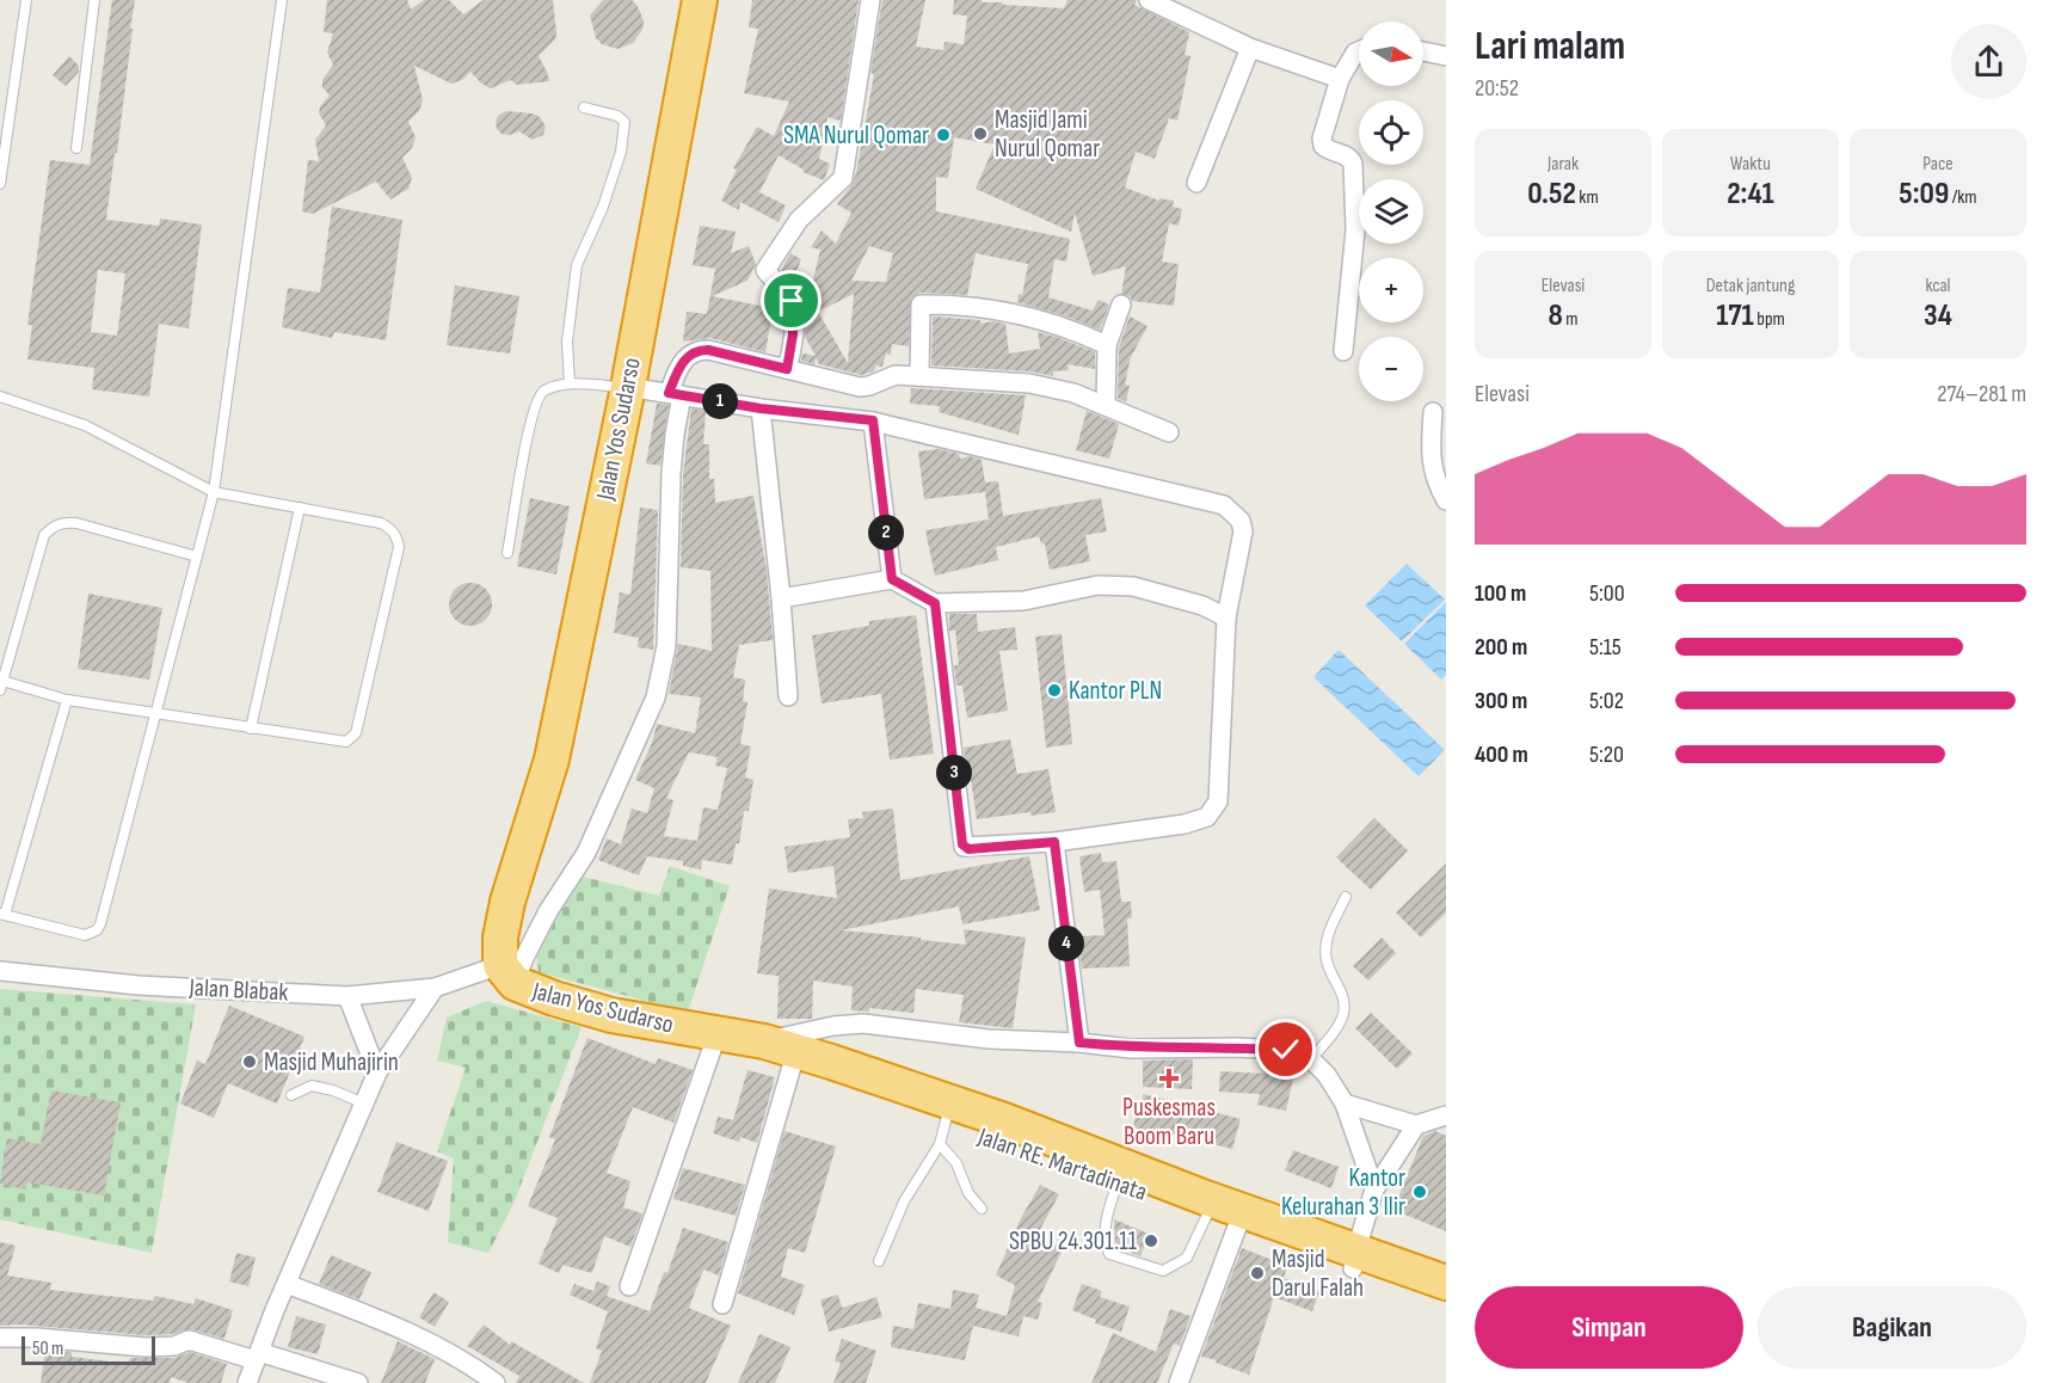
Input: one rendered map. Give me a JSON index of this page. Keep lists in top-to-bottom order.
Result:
{
  "streets": {
    "highway": ["Jalan Yos Sudarso", "Jalan RE. Martadinata"],
    "street": ["Jalan Blabak"]
  },
  "crossings": [
    ["Jalan Yos Sudarso", "Jalan Blabak"],
    ["Jalan Yos Sudarso", "Jalan RE. Martadinata"]
  ],
  "places": {
    "other": [
      "Masjid Jami Nurul Qomar",
      "SMA Nurul Qomar",
      "Kantor PLN",
      "Masjid Muhajirin",
      "Kantor Kelurahan 3 Ilir",
      "SPBU 24.301.11",
      "Masjid Darul Falah"
    ],
    "health": ["Puskesmas Boom Baru"]
  },
  "scale_bar": "50 m",
  "north": "right",
  "page": {
    "heading": ["Lari malam", "20:52"],
    "map_buttons": ["+", "−"],
    "stats": [
      ["Jarak", "0.52 km"],
      ["Waktu", "2:41"],
      ["Pace", "5:09 /km"],
      ["Elevasi", "8 m"],
      ["Detak jantung", "171 bpm"],
      ["kcal", "34"]
    ],
    "chart": ["Elevasi", "274–281 m"],
    "pins": [
      "1",
      "2",
      "3",
      "4"
    ],
    "list": [
      {
        "name": "100 m",
        "note": "5:00"
      },
      {
        "name": "200 m",
        "note": "5:15"
      },
      {
        "name": "300 m",
        "note": "5:02"
      },
      {
        "name": "400 m",
        "note": "5:20"
      }
    ],
    "buttons": ["Simpan", "Bagikan"],
    "scale": "50 m"
  }
}
